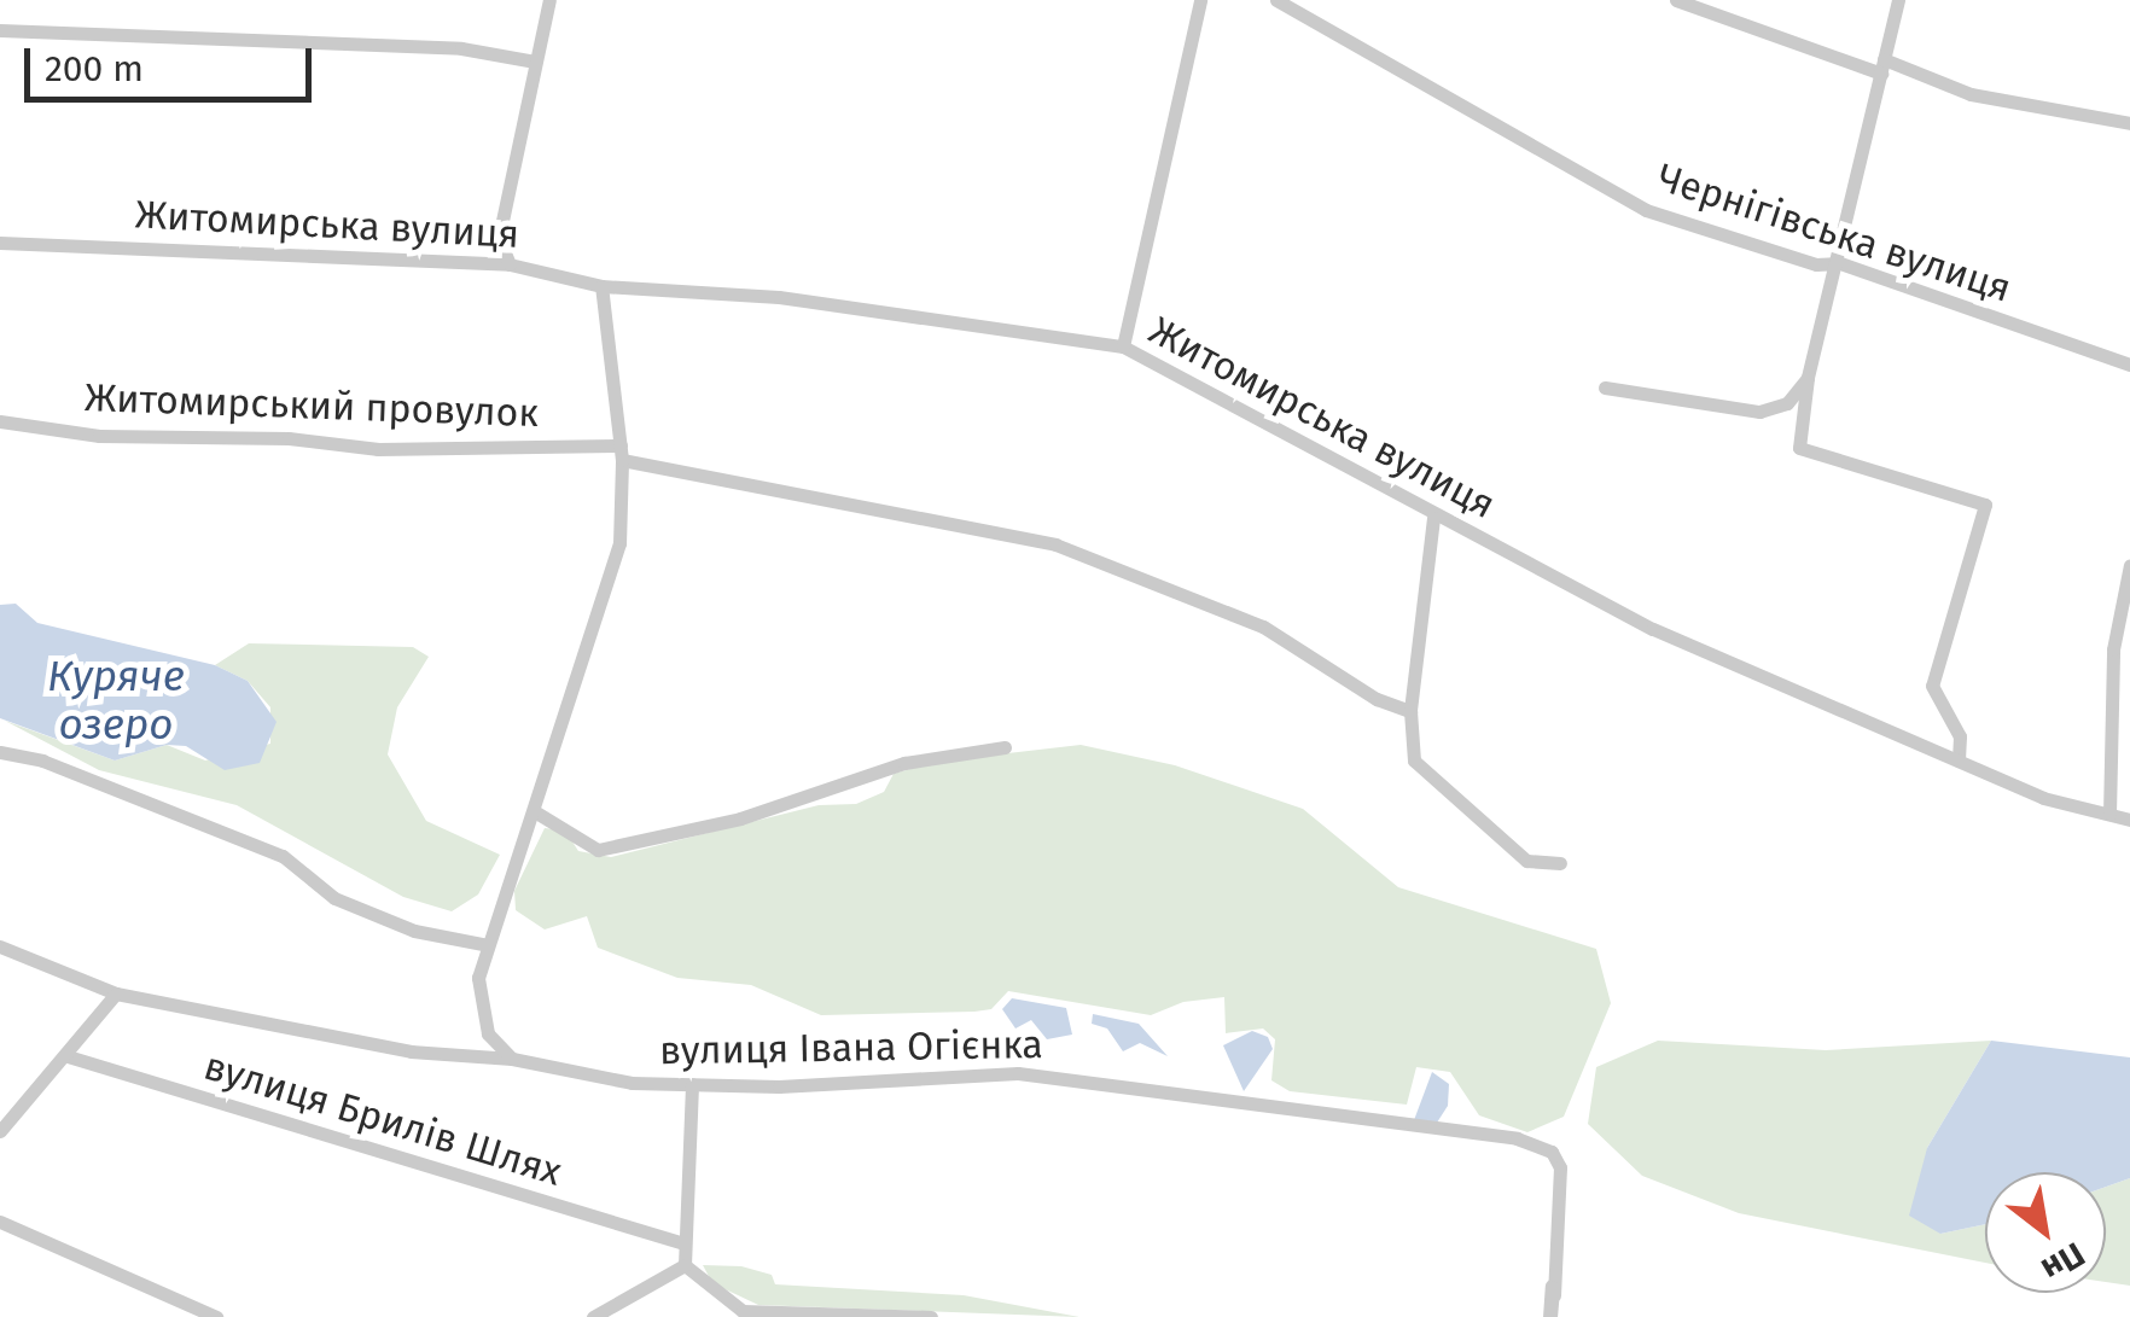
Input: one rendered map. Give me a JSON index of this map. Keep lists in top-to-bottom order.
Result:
{
  "streets": {
    "street": [
      "Житомирська вулиця",
      "Чернігівська вулиця",
      "Житомирський провулок",
      "вулиця Івана Огієнка",
      "вулиця Брилів Шлях"
    ]
  },
  "water": ["Куряче озеро"],
  "scale_bar": "200 m",
  "north": "bottom right"
}
